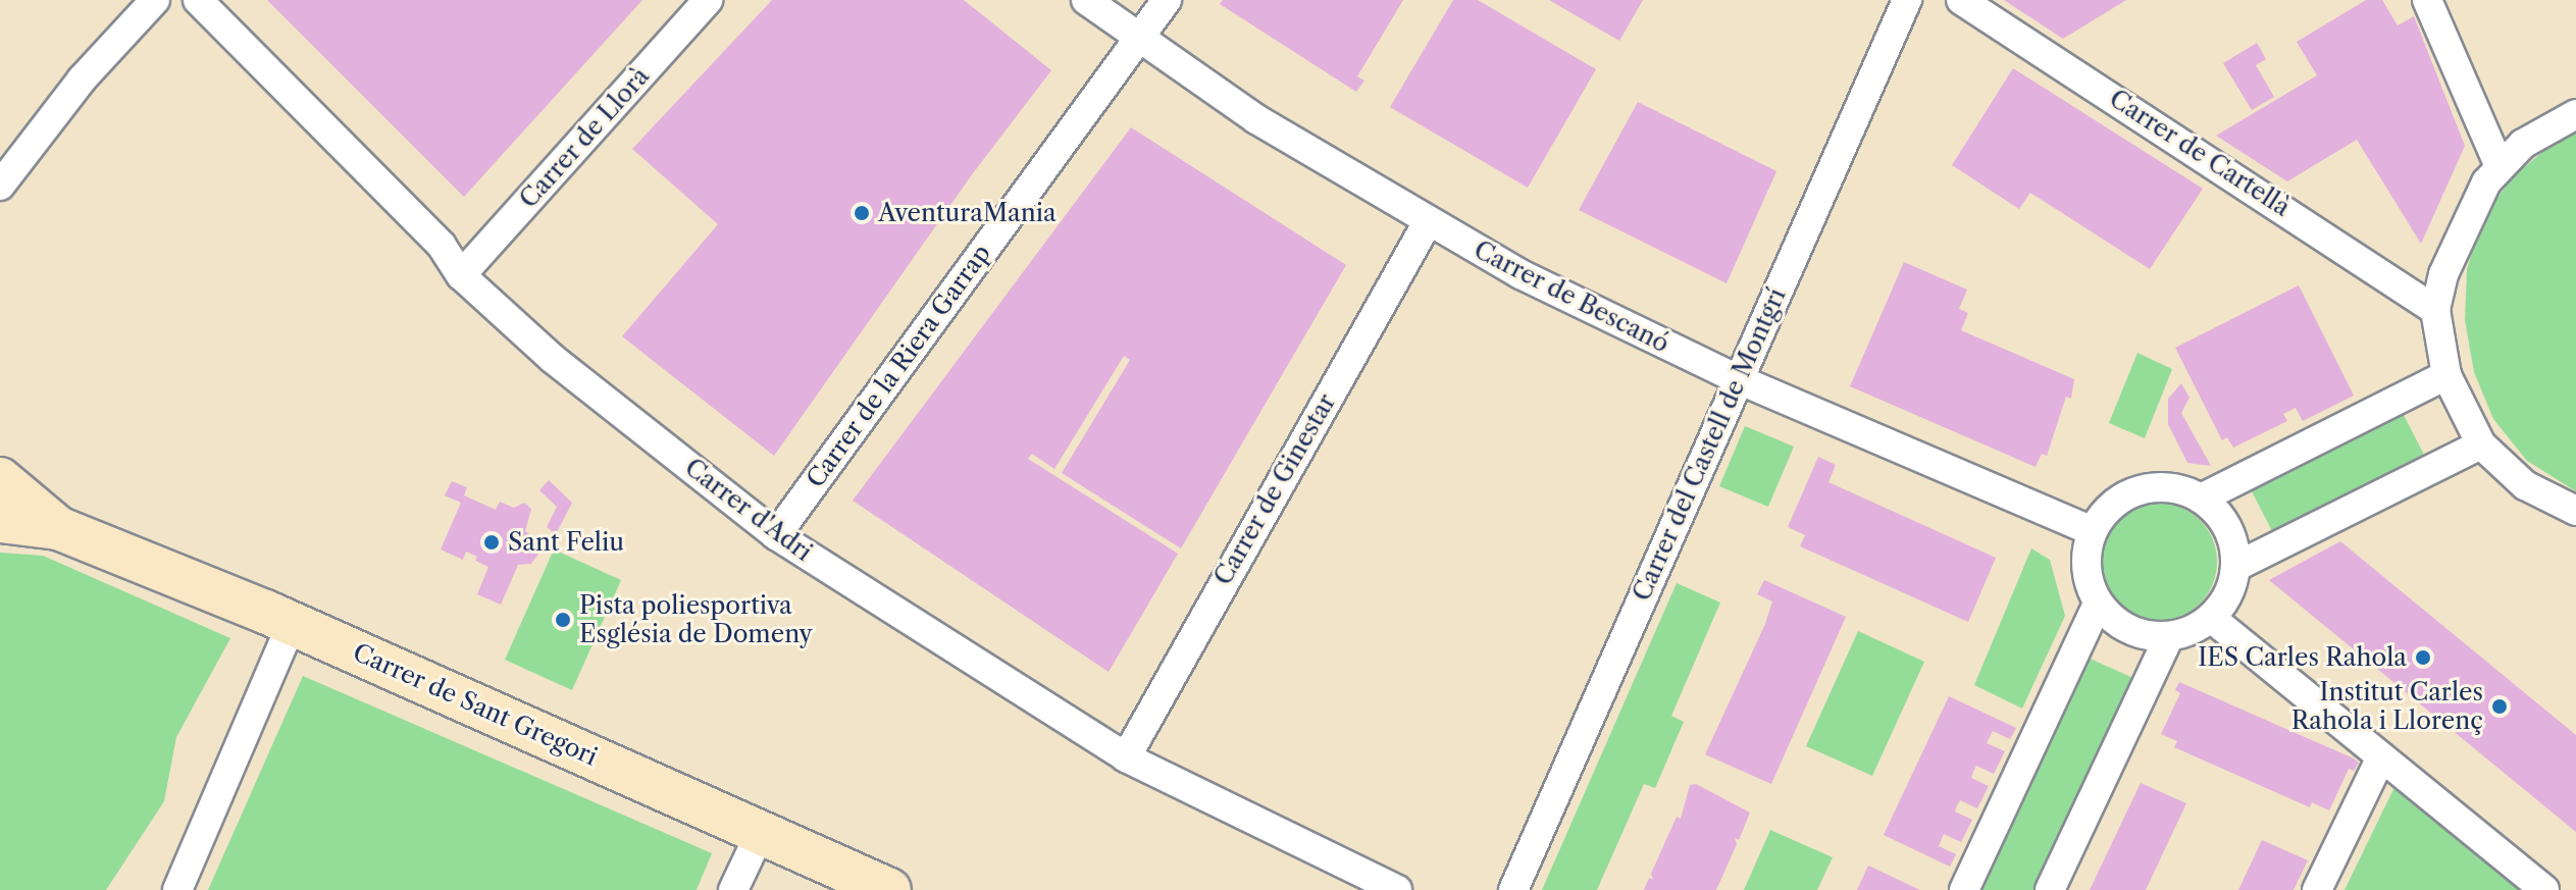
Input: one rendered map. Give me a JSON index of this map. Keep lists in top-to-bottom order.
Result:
{
  "streets": {
    "main road": ["Carrer de Sant Gregori"],
    "street": [
      "Carrer de Llorà",
      "Carrer de Cartellà",
      "Carrer de Bescanó",
      "Carrer de la Riera Garrap",
      "Carrer del Castell de Montgrí",
      "Carrer de Ginestar",
      "Carrer d'Adri"
    ]
  },
  "crossings": [
    ["Carrer de Llorà", "Carrer d'Adri"],
    ["Carrer de Bescanó", "Carrer de la Riera Garrap"],
    ["Carrer de Bescanó", "Carrer del Castell de Montgrí"],
    ["Carrer de Bescanó", "Carrer de Ginestar"],
    ["Carrer de la Riera Garrap", "Carrer d'Adri"],
    ["Carrer de Ginestar", "Carrer d'Adri"]
  ],
  "places": [
    "AventuraMania",
    "Sant Feliu",
    "Pista poliesportiva Església de Domeny",
    "IES Carles Rahola",
    "Institut Carles Rahola i Llorenç"
  ]
}
